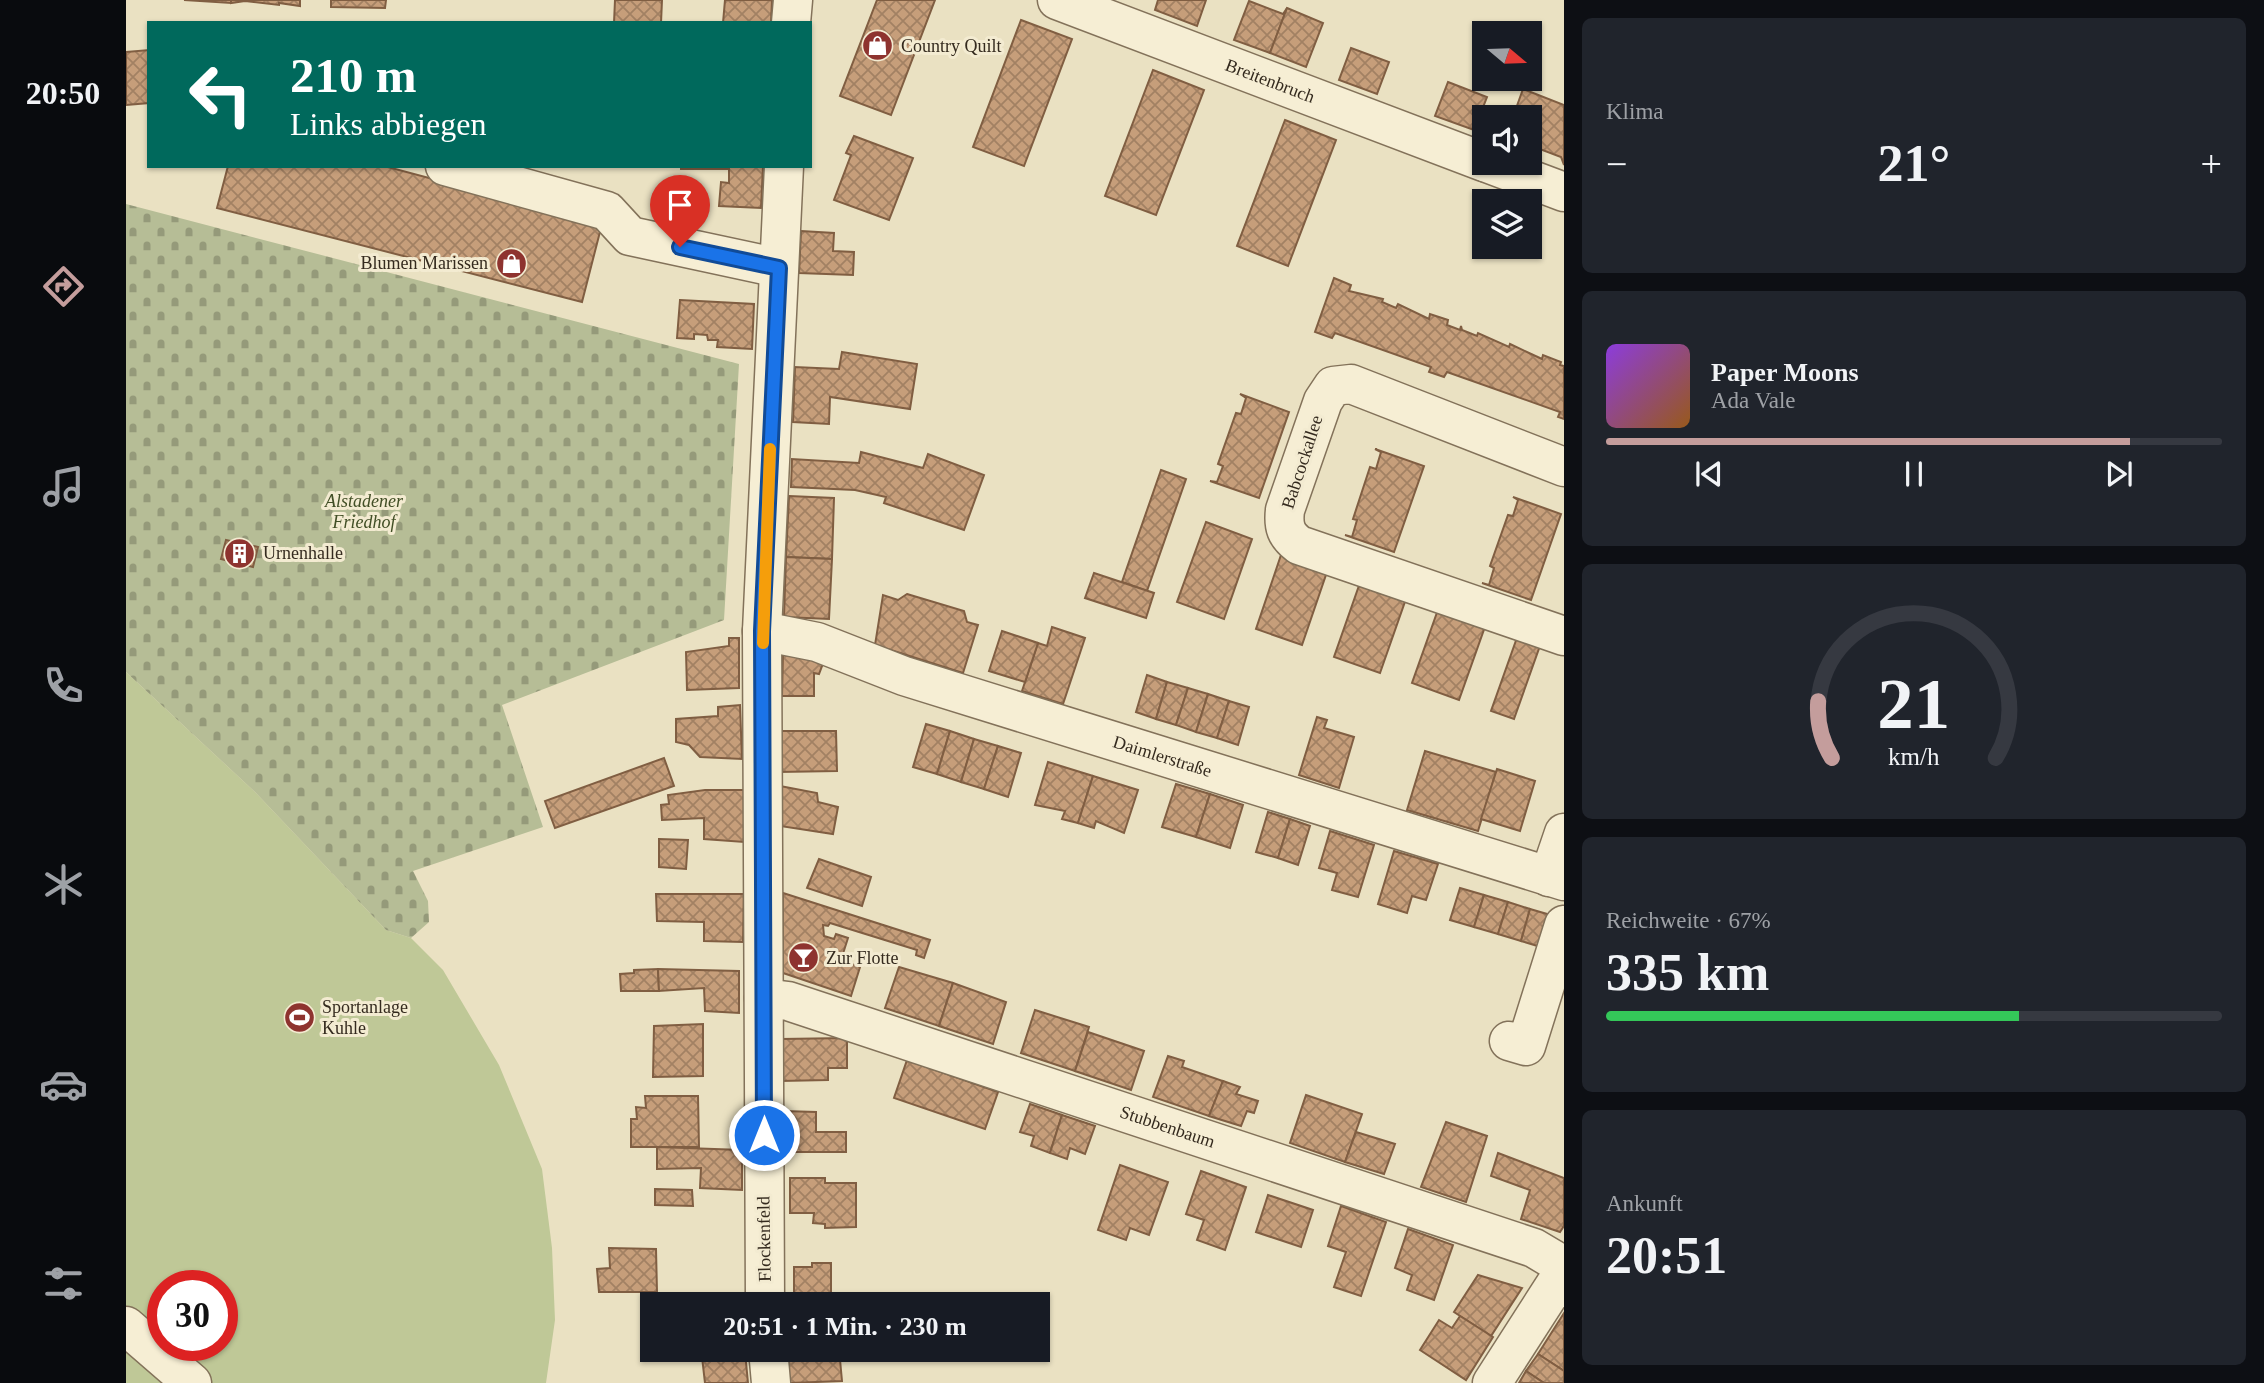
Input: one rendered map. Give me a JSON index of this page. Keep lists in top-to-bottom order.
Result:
{
  "streets": {
    "street": [
      "Breitenbruch",
      "Babcockallee",
      "Daimlerstraße",
      "Stubbenbaum",
      "Flockenfeld"
    ]
  },
  "crossings": [
    ["Daimlerstraße", "Flockenfeld"],
    ["Stubbenbaum", "Flockenfeld"]
  ],
  "parks": ["Alstadener Friedhof"],
  "places": {
    "shop": ["Country Quilt", "Blumen Marissen"],
    "building": ["Urnenhalle"],
    "bar": ["Zur Flotte"],
    "sports": ["Sportanlage Kuhle"]
  },
  "north": "right",
  "page": {
    "tabs": "20:50",
    "tile": [
      "Klima",
      ["Reichweite · 67%", "335 km"],
      ["Ankunft", "20:51"]
    ],
    "turn": ["210 m", "Links abbiegen"],
    "heat": ["−", "21°", "+"],
    "song": ["Paper Moons", "Ada Vale"],
    "limit": "30",
    "trip": "20:51 · 1 Min. · 230 m",
    "gauge": ["21", "km/h"]
  }
}
